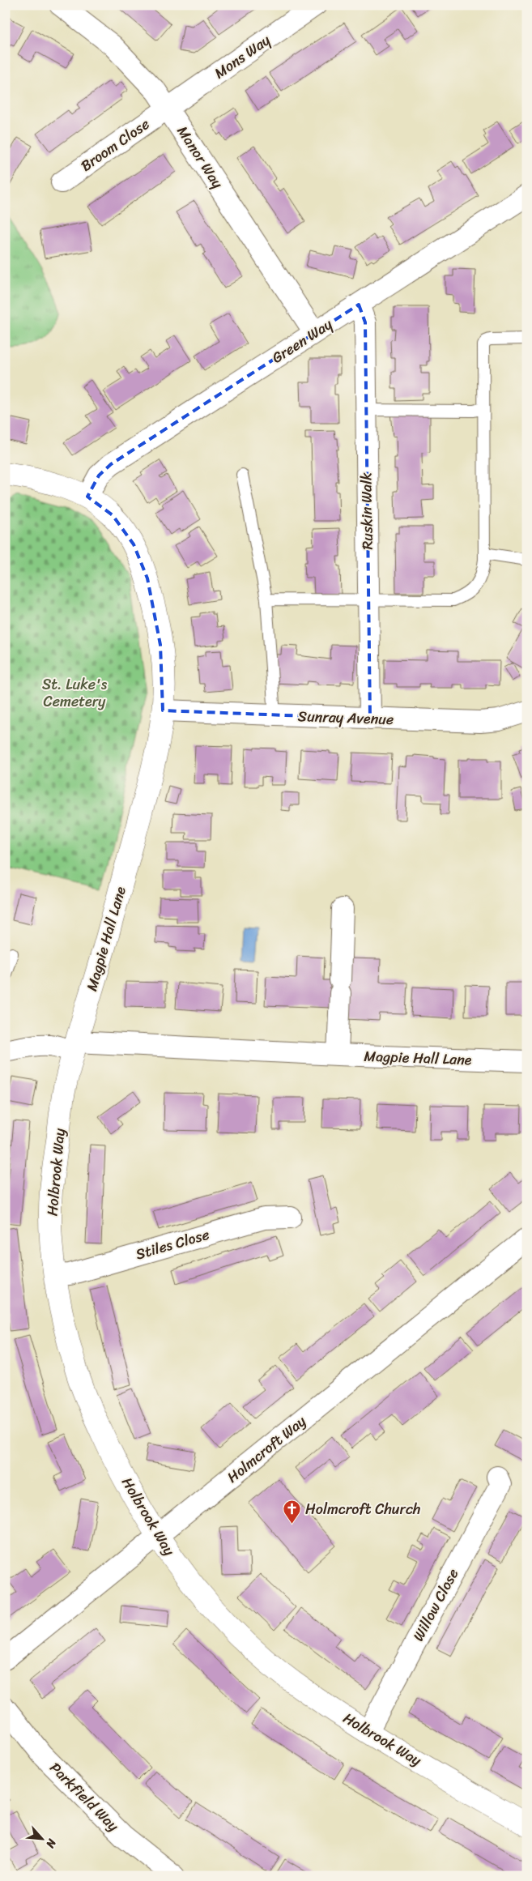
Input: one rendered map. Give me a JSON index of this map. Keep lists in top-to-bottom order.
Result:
{
  "streets": {
    "street": [
      "Mons Way",
      "Broom Close",
      "Manor Way",
      "Green Way",
      "Ruskin Walk",
      "Sunray Avenue",
      "Magpie Hall Lane",
      "Holbrook Way",
      "Stiles Close",
      "Holmcroft Way",
      "Willow Close",
      "Parkfield Way"
    ]
  },
  "crossings": [
    ["Mons Way", "Broom Close"],
    ["Mons Way", "Manor Way"],
    ["Broom Close", "Manor Way"],
    ["Manor Way", "Green Way"],
    ["Green Way", "Ruskin Walk"],
    ["Green Way", "Magpie Hall Lane"],
    ["Ruskin Walk", "Sunray Avenue"],
    ["Sunray Avenue", "Magpie Hall Lane"],
    ["Magpie Hall Lane", "Holbrook Way"],
    ["Holbrook Way", "Stiles Close"],
    ["Holbrook Way", "Holmcroft Way"],
    ["Holbrook Way", "Willow Close"]
  ],
  "parks": ["St. Luke's Cemetery"],
  "places": {
    "church": ["Holmcroft Church"]
  },
  "north": "bottom right"
}
